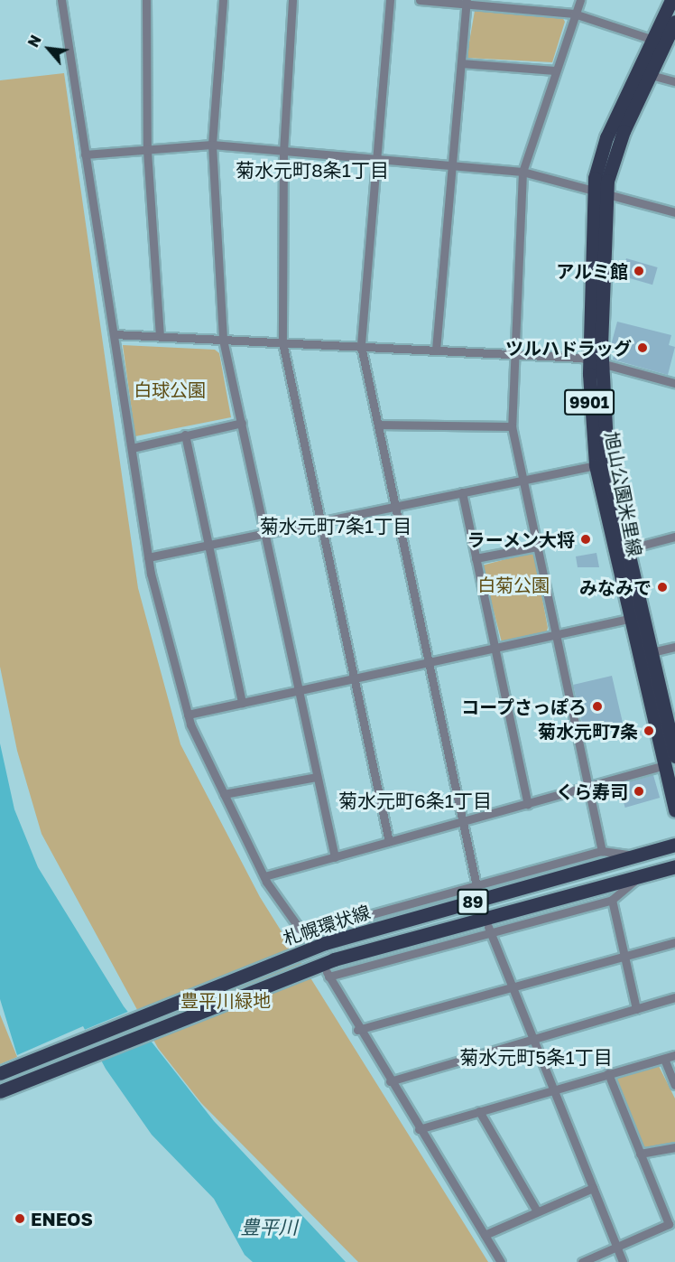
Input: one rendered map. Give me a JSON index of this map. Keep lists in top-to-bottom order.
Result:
{
  "streets": {
    "main road": [
      "9901",
      "旭山公園米里線",
      "89",
      "札幌環状線"
    ]
  },
  "districts": [
    "菊水元町8条1丁目",
    "菊水元町7条1丁目",
    "菊水元町6条1丁目",
    "菊水元町5条1丁目"
  ],
  "water": ["豊平川"],
  "parks": ["白球公園", "白菊公園", "豊平川緑地"],
  "places": [
    "アルミ館",
    "ツルハドラッグ",
    "ラーメン大将",
    "みなみで",
    "コープさっぽろ",
    "菊水元町7条",
    "くら寿司",
    "ENEOS"
  ],
  "north": "top left"
}
